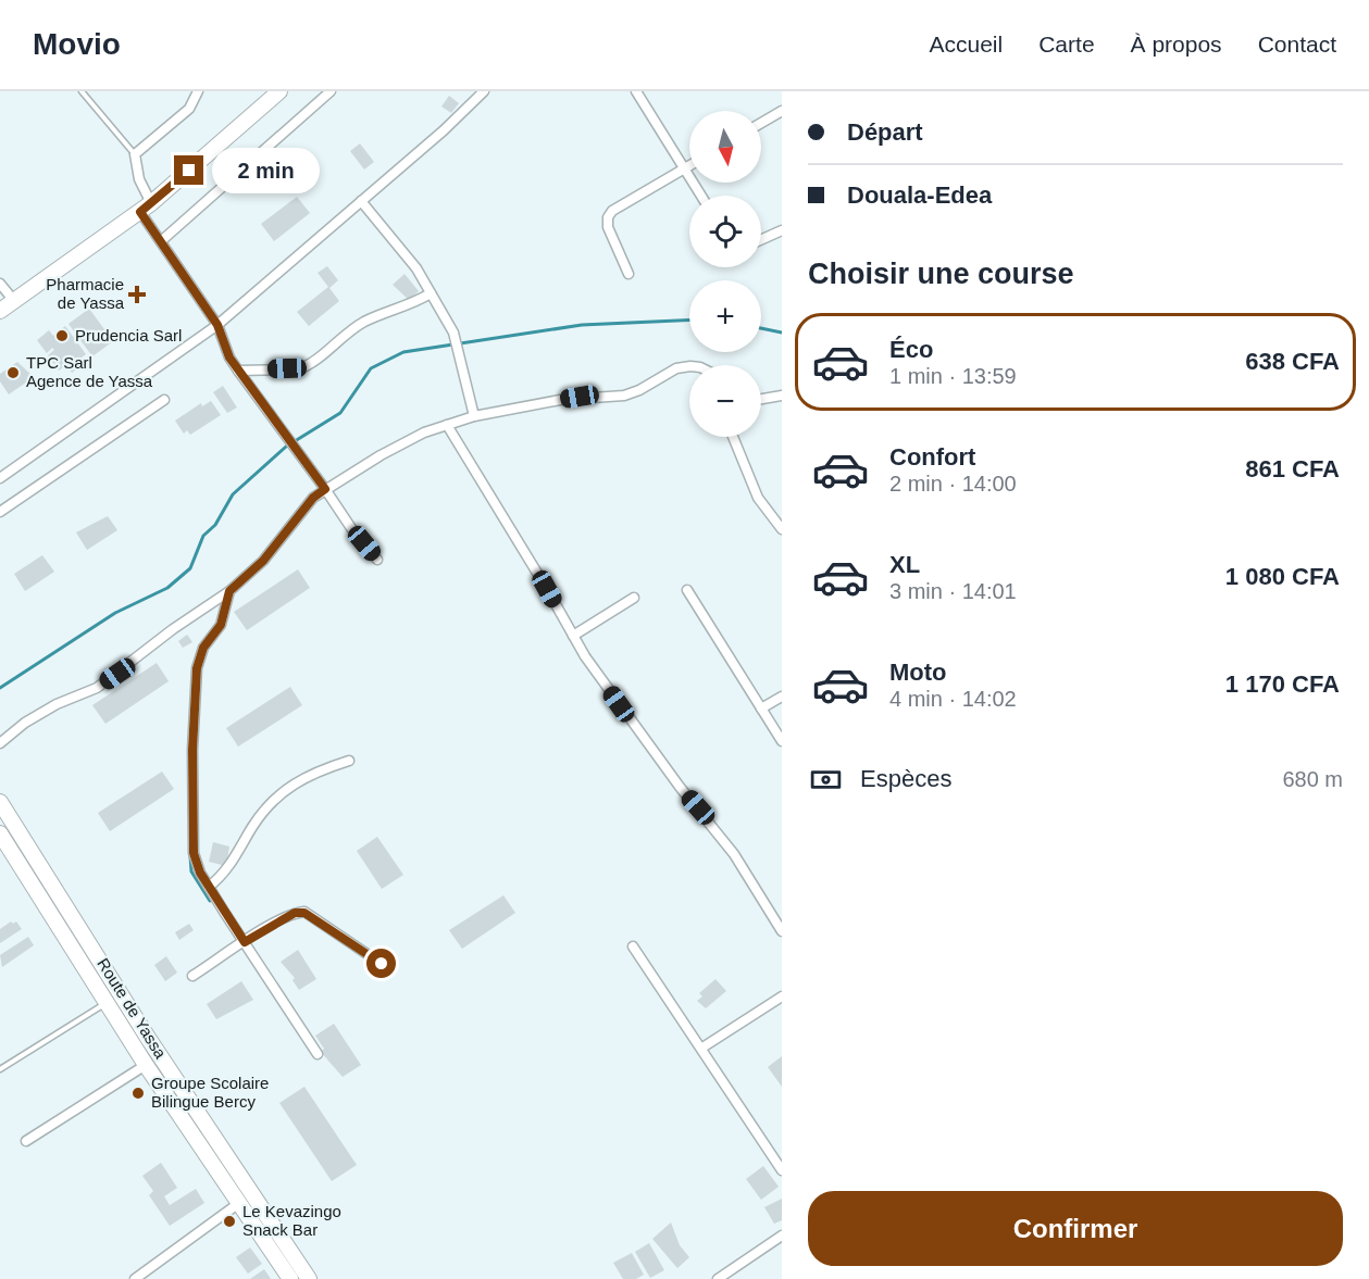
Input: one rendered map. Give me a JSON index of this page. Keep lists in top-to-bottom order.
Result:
{
  "streets": {
    "main road": ["Route de Yassa"]
  },
  "places": {
    "health": ["Pharmacie de Yassa"],
    "other": [
      "Prudencia Sarl",
      "TPC Sarl Agence de Yassa",
      "Groupe Scolaire Bilingue Bercy",
      "Le Kevazingo Snack Bar"
    ]
  },
  "north": "bottom",
  "page": {
    "header": "Movio",
    "nav": [
      "Accueil",
      "Carte",
      "À propos",
      "Contact"
    ],
    "banner": ["Départ", "Douala-Edea"],
    "map_buttons": ["+", "−"],
    "bubble": "2 min",
    "heading": "Choisir une course",
    "list": [
      {
        "name": "Éco",
        "note": "1 min · 13:59",
        "value": "638 CFA"
      },
      {
        "name": "Confort",
        "note": "2 min · 14:00",
        "value": "861 CFA"
      },
      {
        "name": "XL",
        "note": "3 min · 14:01",
        "value": "1 080 CFA"
      },
      {
        "name": "Moto",
        "note": "4 min · 14:02",
        "value": "1 170 CFA"
      }
    ],
    "pay": ["Espèces", "680 m"],
    "buttons": "Confirmer"
  }
}
